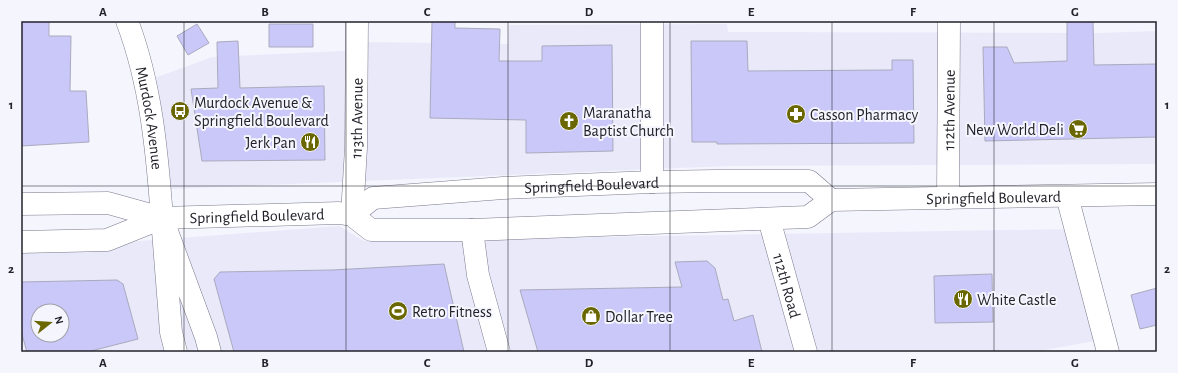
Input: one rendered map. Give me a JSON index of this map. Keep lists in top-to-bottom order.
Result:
{
  "streets": {
    "main road": [
      "112th Avenue",
      "Murdock Avenue",
      "113th Avenue",
      "Springfield Boulevard",
      "112th Road"
    ]
  },
  "crossings": [
    ["112th Avenue", "Springfield Boulevard"],
    ["Murdock Avenue", "Springfield Boulevard"],
    ["113th Avenue", "Springfield Boulevard"]
  ],
  "places": {
    "bus stop": ["Murdock Avenue & Springfield Boulevard"],
    "pharmacy": ["Casson Pharmacy"],
    "church": ["Maranatha Baptist Church"],
    "supermarket": ["New World Deli"],
    "restaurant": ["Jerk Pan", "White Castle"],
    "sports": ["Retro Fitness"],
    "shop": ["Dollar Tree"]
  },
  "north": "right",
  "grid": {
    "columns": [
      "A",
      "B",
      "C",
      "D",
      "E",
      "F",
      "G"
    ],
    "rows": ["1", "2"]
  }
}
